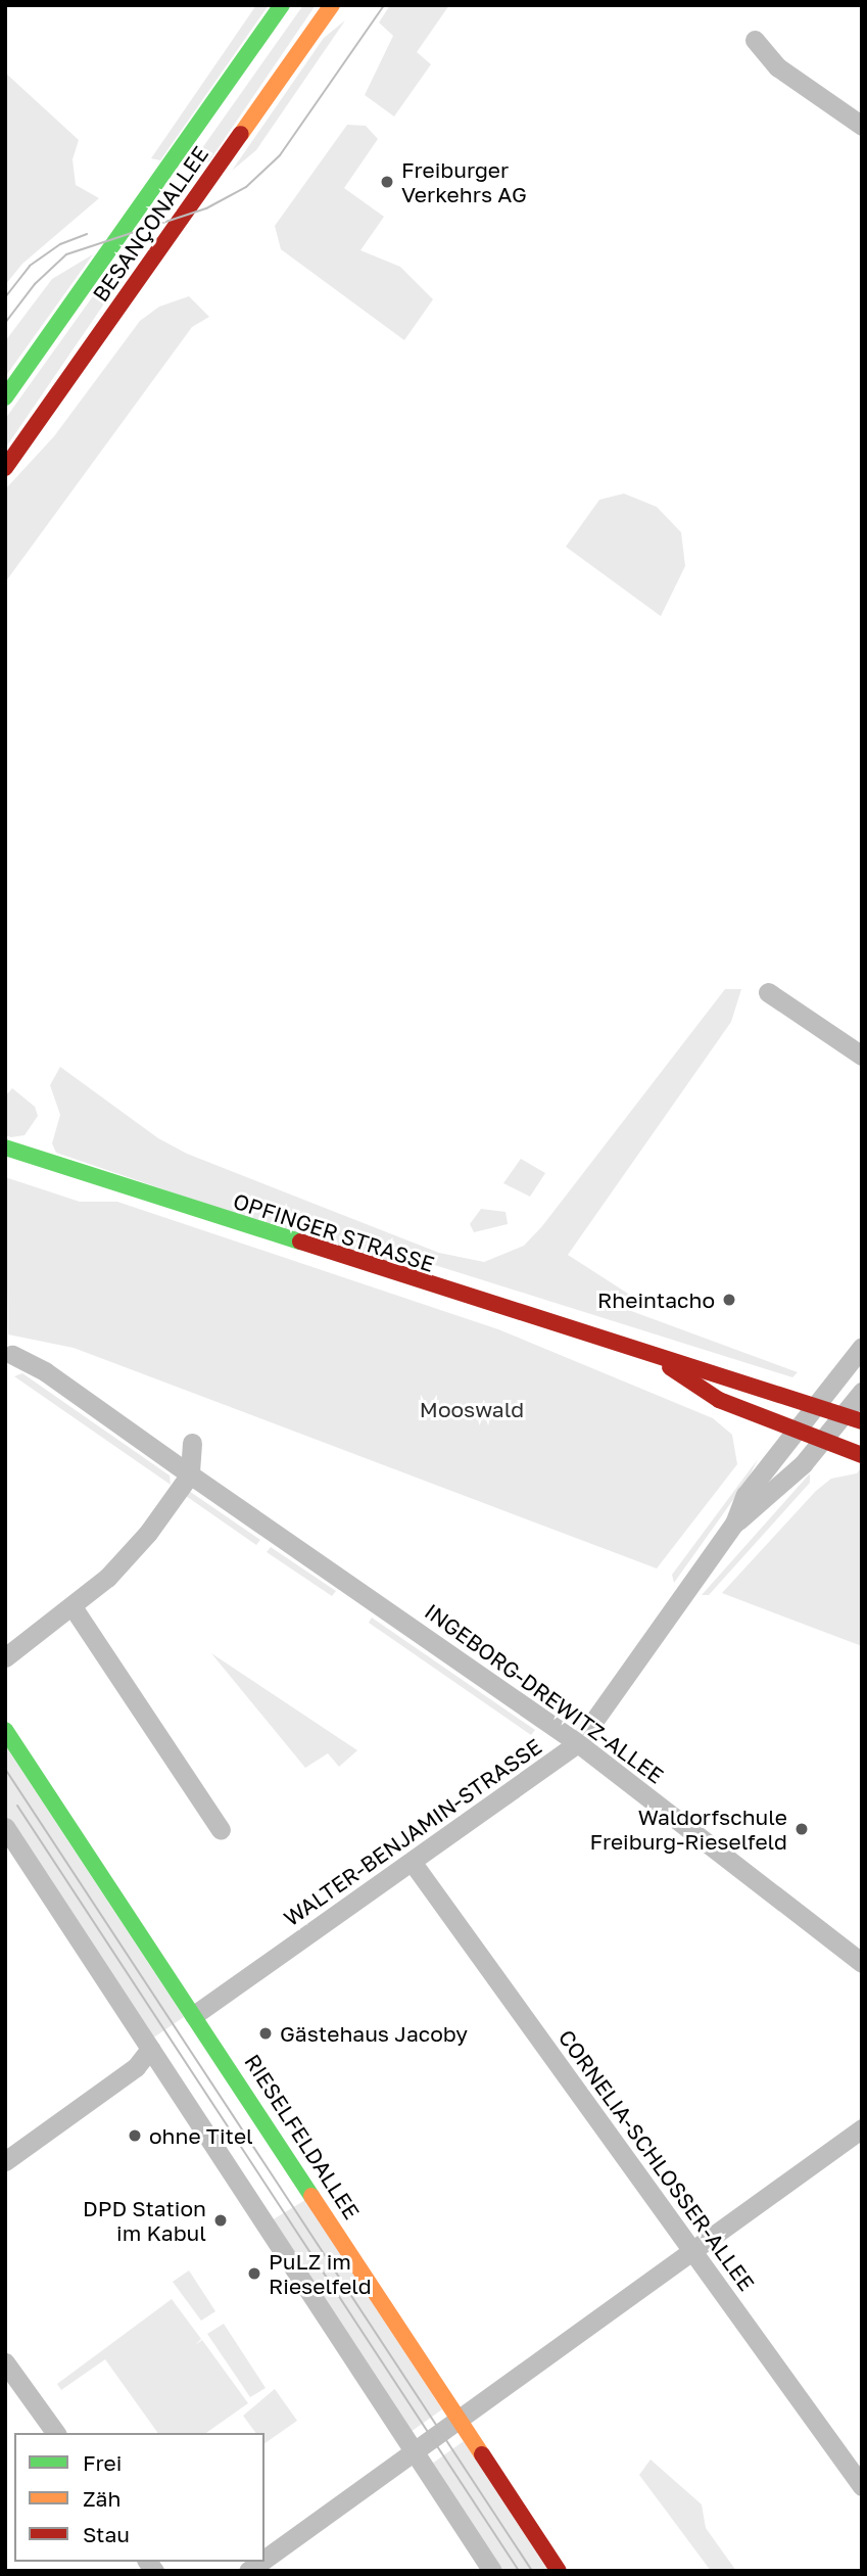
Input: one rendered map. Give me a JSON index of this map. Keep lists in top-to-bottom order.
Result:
{
  "streets": {
    "main road": ["BESANÇONALLEE", "OPFINGER STRASSE", "RIESELFELDALLEE"],
    "street": ["INGEBORG-DREWITZ-ALLEE", "WALTER-BENJAMIN-STRASSE", "CORNELIA-SCHLOSSER-ALLEE"]
  },
  "crossings": [
    ["OPFINGER STRASSE", "WALTER-BENJAMIN-STRASSE"],
    ["INGEBORG-DREWITZ-ALLEE", "WALTER-BENJAMIN-STRASSE"],
    ["WALTER-BENJAMIN-STRASSE", "RIESELFELDALLEE"],
    ["WALTER-BENJAMIN-STRASSE", "CORNELIA-SCHLOSSER-ALLEE"]
  ],
  "parks": ["Mooswald"],
  "places": [
    "Freiburger Verkehrs AG",
    "Rheintacho",
    "Waldorfschule Freiburg-Rieselfeld",
    "Gästehaus Jacoby",
    "ohne Titel",
    "DPD Station im Kabul",
    "PuLZ im Rieselfeld"
  ],
  "legend": ["Frei", "Zäh", "Stau"]
}
